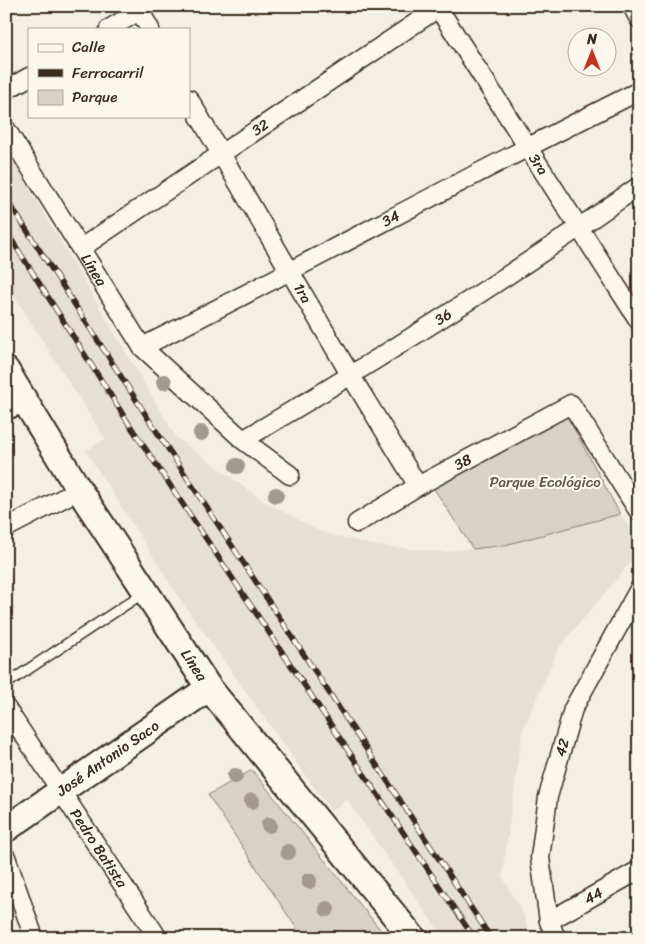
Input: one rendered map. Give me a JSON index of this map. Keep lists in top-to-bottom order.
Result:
{
  "streets": {
    "main road": ["Línea", "José Antonio Saco"],
    "street": [
      "32",
      "3ra",
      "34",
      "1ra",
      "36",
      "38",
      "42",
      "Pedro Batista",
      "44"
    ]
  },
  "crossings": [
    ["32", "3ra"],
    ["32", "Línea"],
    ["32", "1ra"],
    ["3ra", "34"],
    ["3ra", "36"],
    ["34", "Línea"],
    ["34", "1ra"],
    ["Línea", "36"],
    ["Línea", "José Antonio Saco"],
    ["1ra", "36"],
    ["1ra", "38"],
    ["42", "44"],
    ["José Antonio Saco", "Pedro Batista"]
  ],
  "parks": ["Parque Ecológico"],
  "legend": ["Calle", "Ferrocarril", "Parque"],
  "north": "top"
}
